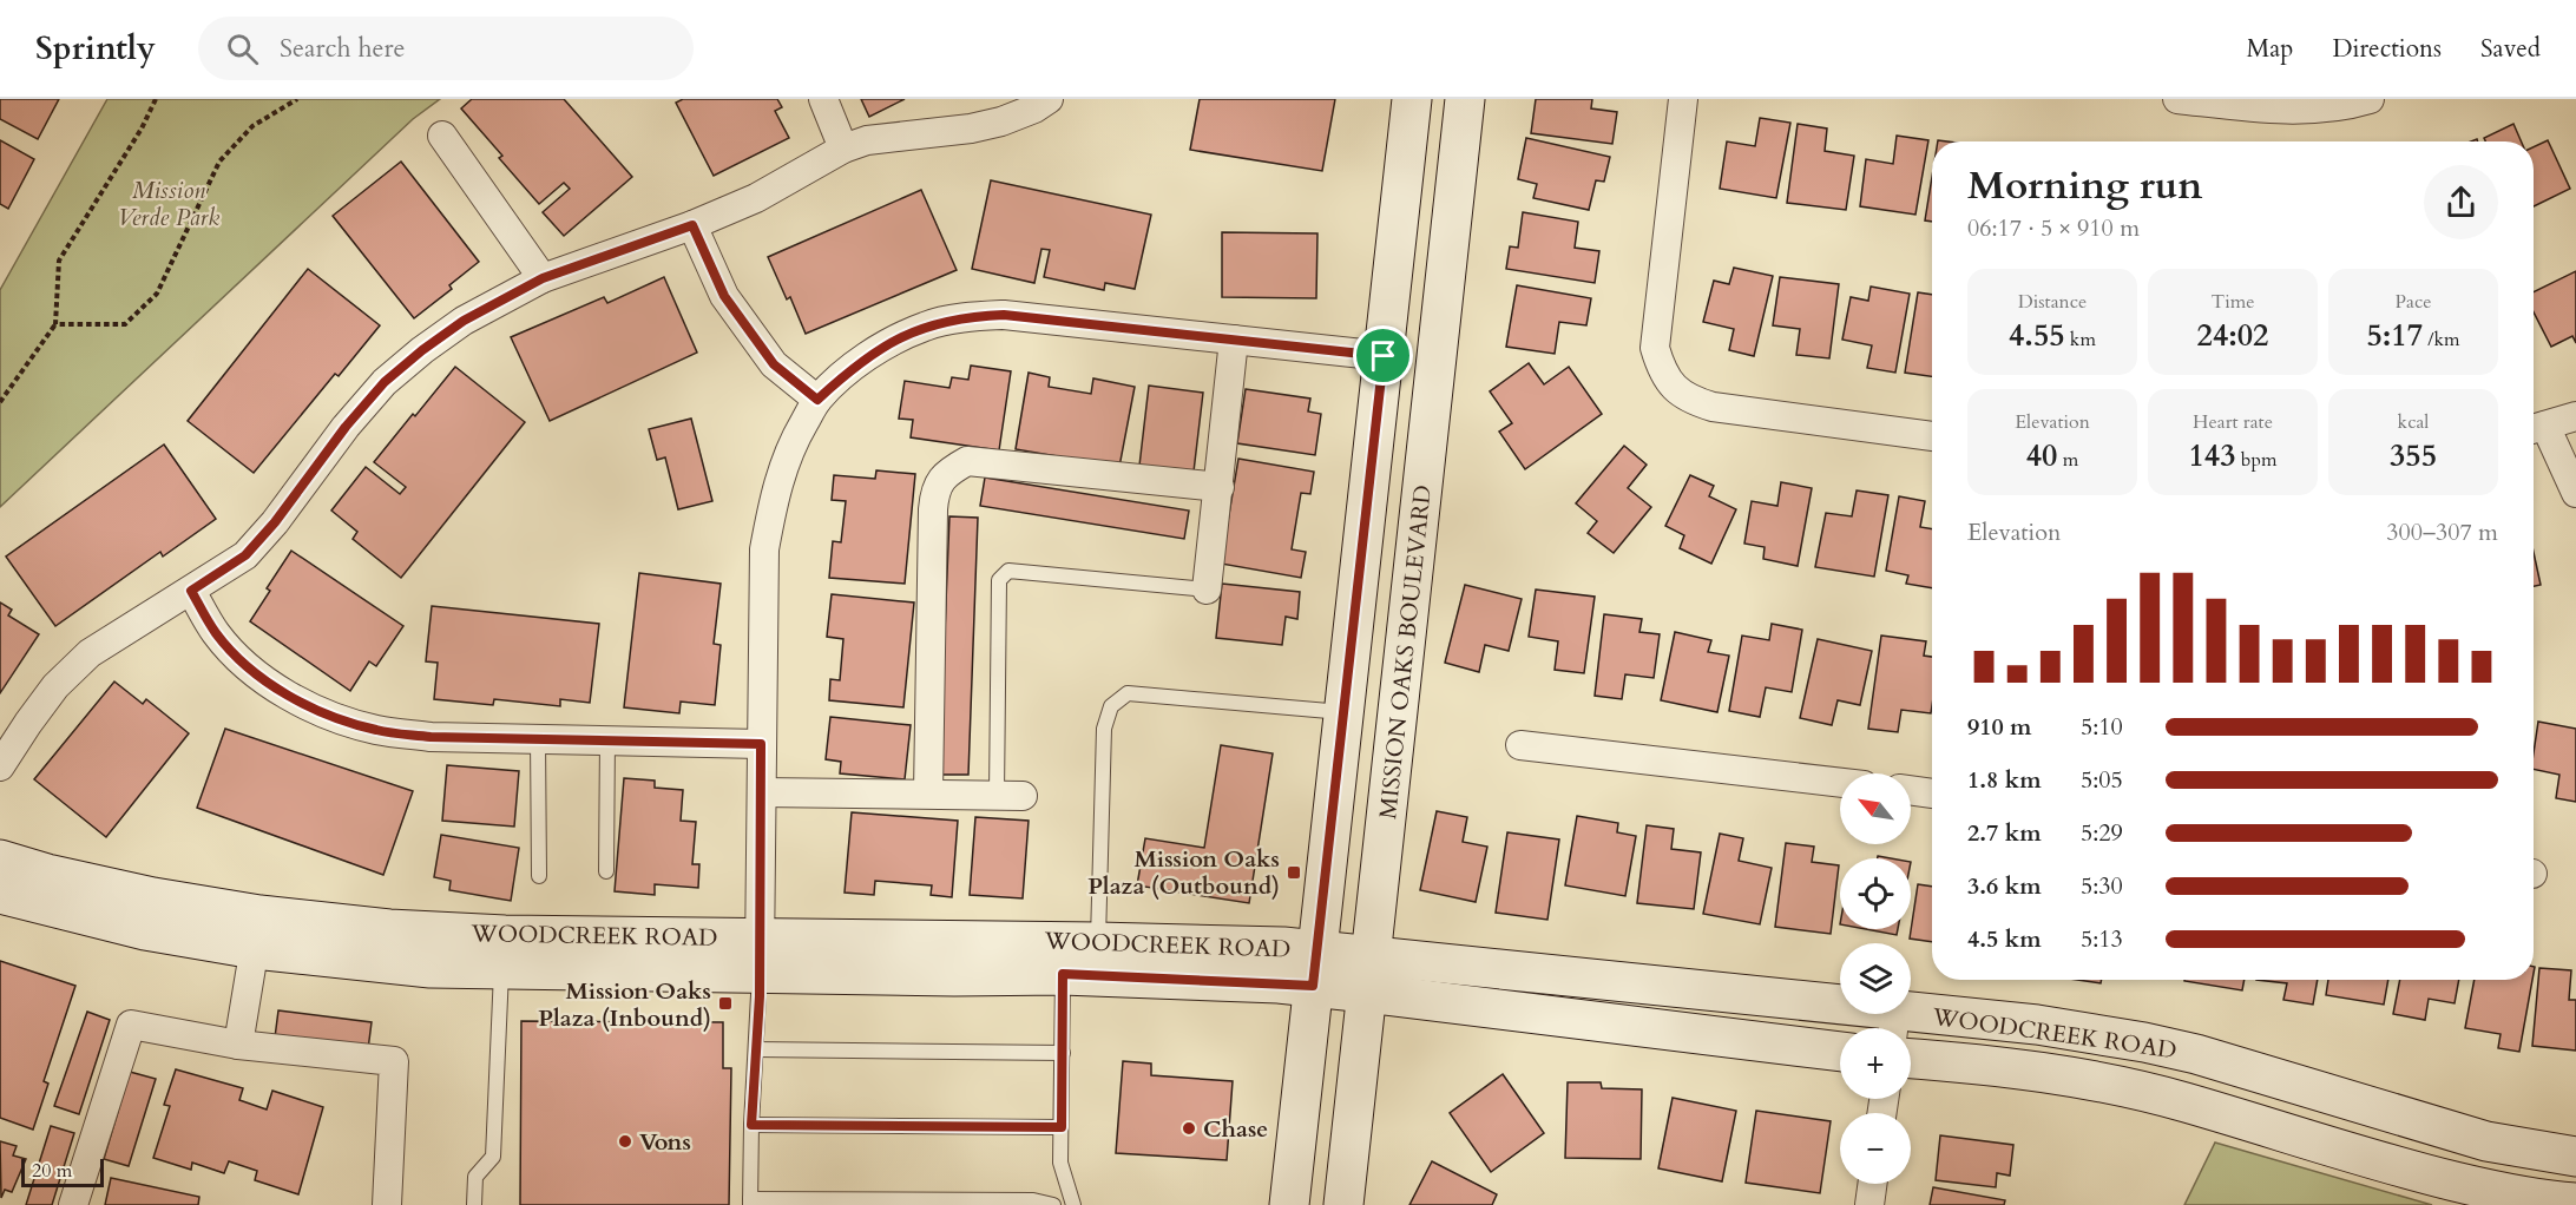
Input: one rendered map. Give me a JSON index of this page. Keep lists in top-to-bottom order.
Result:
{
  "streets": {
    "main road": ["MISSION OAKS BOULEVARD", "WOODCREEK ROAD"]
  },
  "crossings": [
    ["MISSION OAKS BOULEVARD", "WOODCREEK ROAD"]
  ],
  "parks": ["Mission Verde Park"],
  "places": {
    "transit": ["Mission Oaks Plaza (Outbound)", "Mission Oaks Plaza (Inbound)"],
    "other": ["Chase", "Vons"]
  },
  "scale_bar": "20 m",
  "north": "top left",
  "page": {
    "header": "Sprintly",
    "search": "Search here",
    "nav": ["Map", "Directions", "Saved"],
    "heading": ["Morning run", "06:17 · 5 × 910 m"],
    "stats": [
      ["Distance", "4.55 km"],
      ["Time", "24:02"],
      ["Pace", "5:17 /km"],
      ["Elevation", "40 m"],
      ["Heart rate", "143 bpm"],
      ["kcal", "355"]
    ],
    "chart": ["Elevation", "300–307 m"],
    "list": [
      {
        "name": "910 m",
        "note": "5:10"
      },
      {
        "name": "1.8 km",
        "note": "5:05"
      },
      {
        "name": "2.7 km",
        "note": "5:29"
      },
      {
        "name": "3.6 km",
        "note": "5:30"
      },
      {
        "name": "4.5 km",
        "note": "5:13"
      }
    ],
    "map_buttons": ["+", "−"],
    "scale": "20 m"
  }
}
